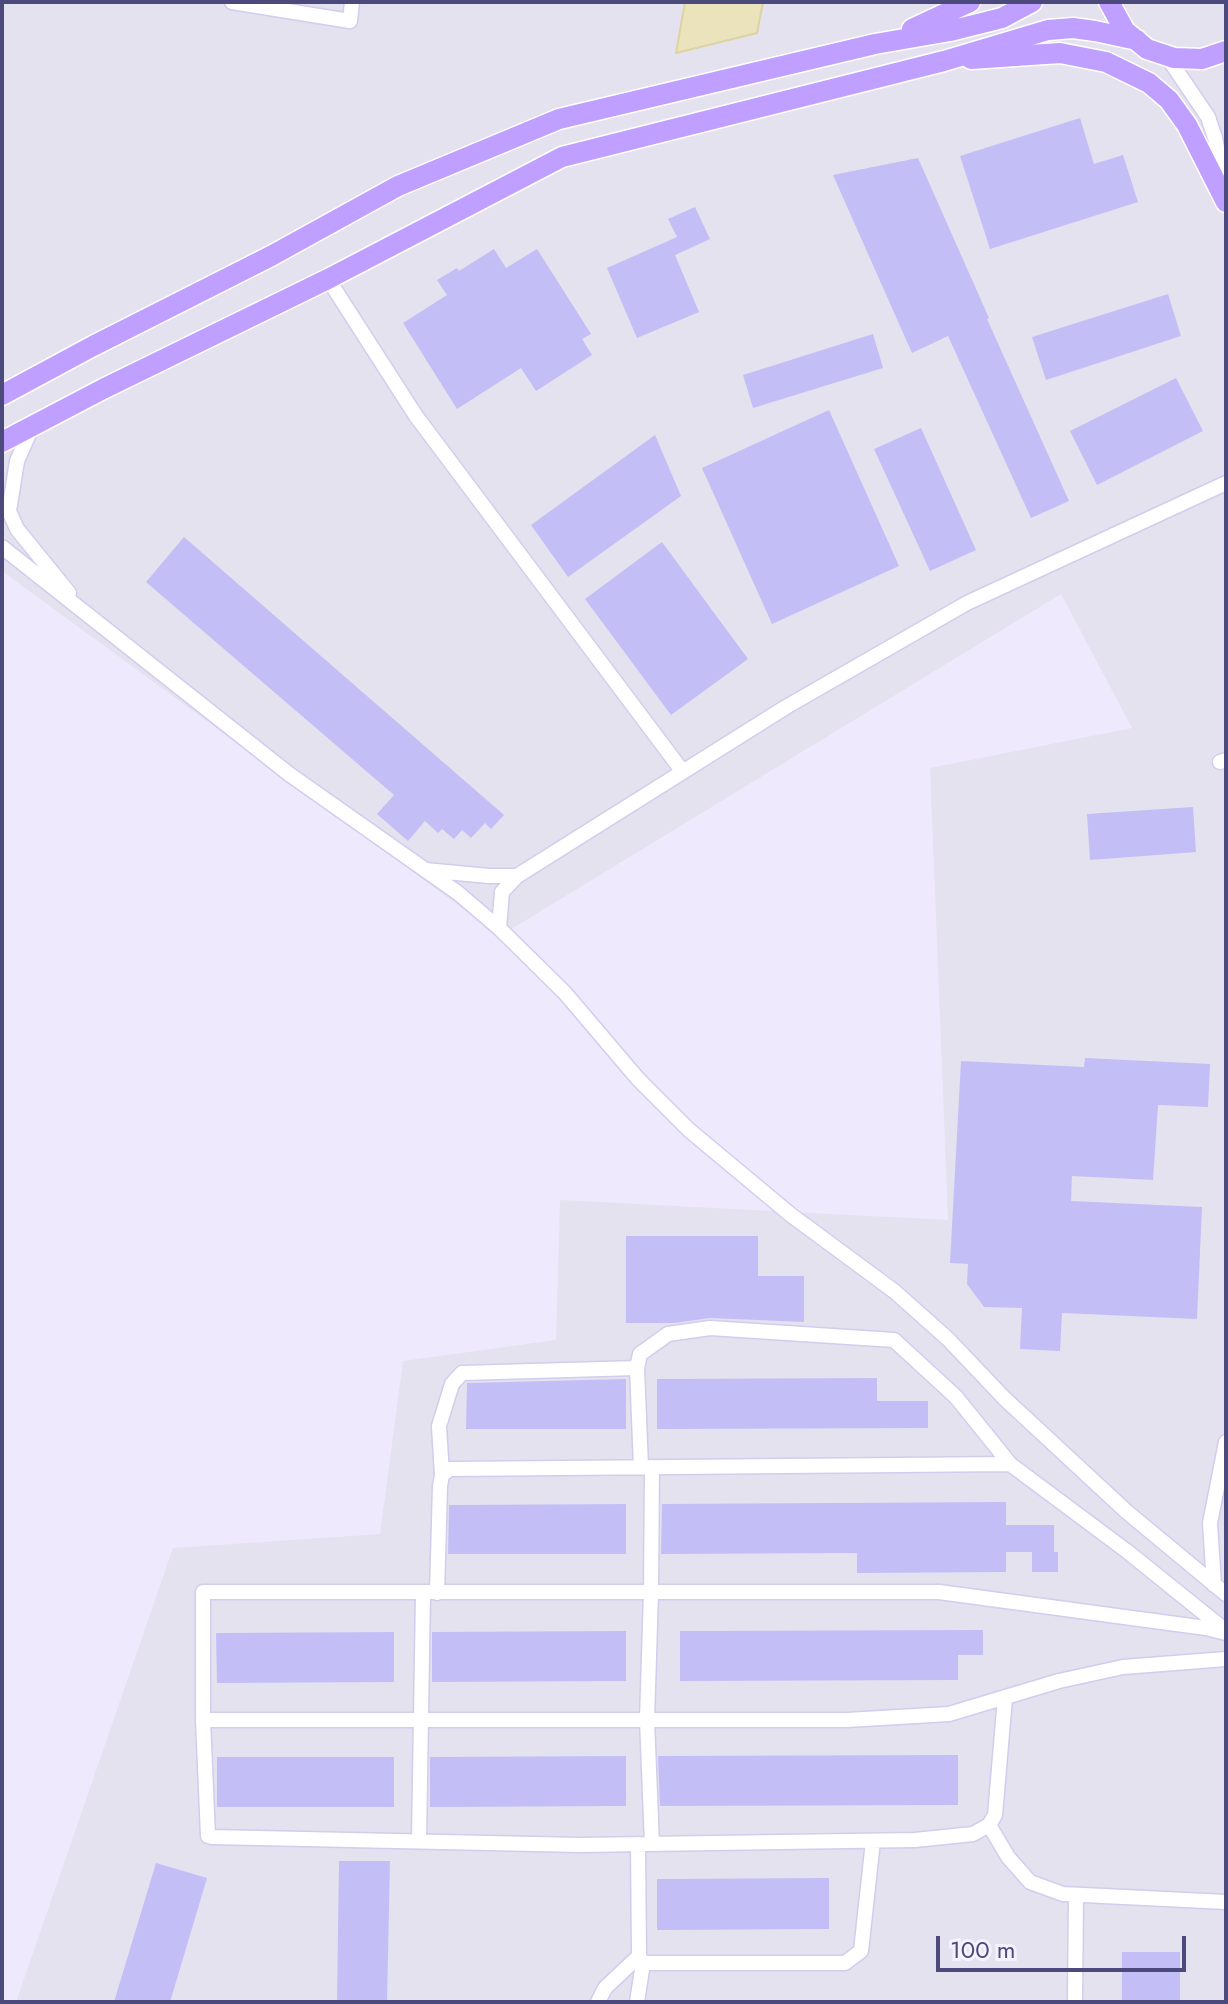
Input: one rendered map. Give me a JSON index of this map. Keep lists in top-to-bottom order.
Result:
{
  "scale_bar": "100 m"
}
